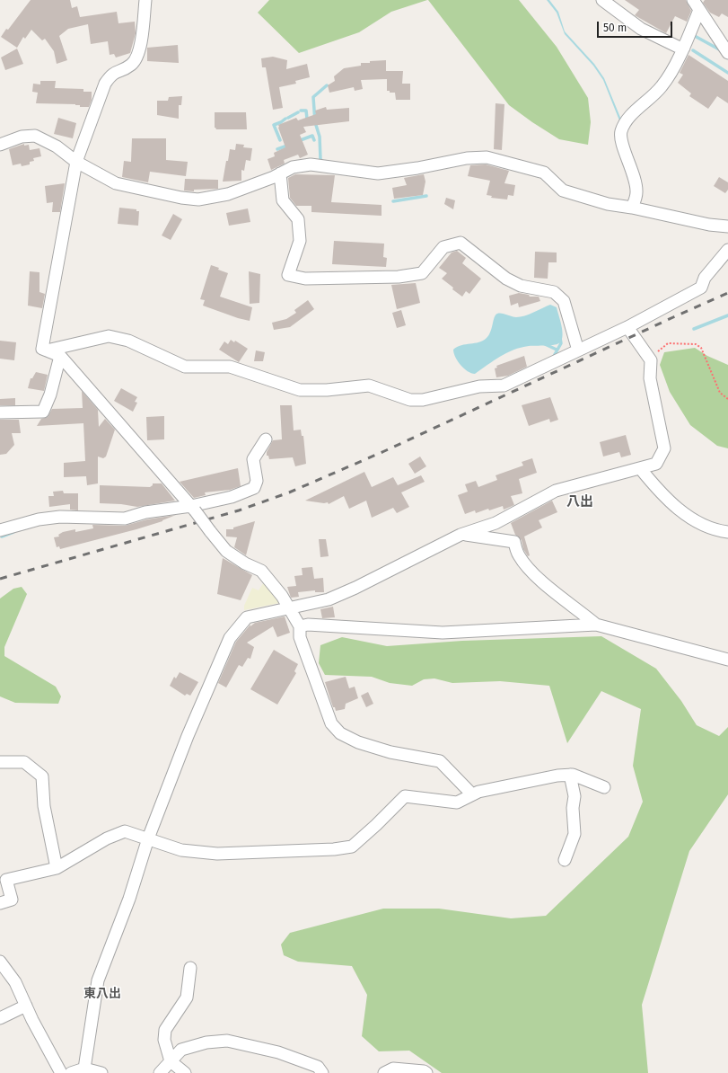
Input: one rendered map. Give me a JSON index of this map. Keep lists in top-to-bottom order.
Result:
{
  "districts": ["八出", "東八出"],
  "scale_bar": "50 m"
}
